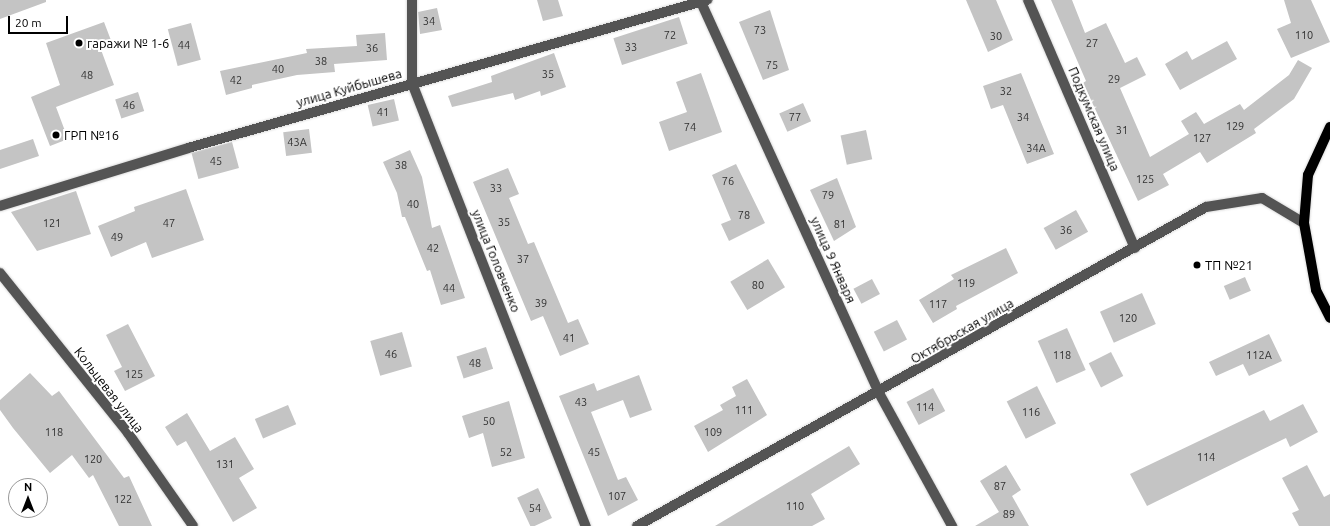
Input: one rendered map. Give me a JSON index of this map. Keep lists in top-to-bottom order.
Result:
{
  "streets": {
    "street": [
      "улица Куйбышева",
      "Подкумская улица",
      "улица 9 Января",
      "улица Головченко",
      "Октябрьская улица",
      "Кольцевая улица"
    ]
  },
  "crossings": [
    ["улица Куйбышева", "улица 9 Января"],
    ["улица Куйбышева", "улица Головченко"],
    ["Подкумская улица", "Октябрьская улица"],
    ["улица 9 Января", "Октябрьская улица"]
  ],
  "places": ["гаражи № 1-6", "ГРП №16", "ТП №21"],
  "house_numbers": [
    "34",
    "73",
    "72",
    "110",
    "30",
    "27",
    "44",
    "33",
    "36",
    "38",
    "75",
    "40",
    "35",
    "48",
    "29",
    "42",
    "32",
    "46",
    "41",
    "77",
    "34",
    "129",
    "74",
    "31",
    "127",
    "43А",
    "34А",
    "45",
    "38",
    "125",
    "76",
    "33",
    "79",
    "40",
    "78",
    "35",
    "121",
    "47",
    "81",
    "36",
    "49",
    "42",
    "37",
    "119",
    "80",
    "44",
    "39",
    "117",
    "120",
    "41",
    "46",
    "118",
    "112А",
    "48",
    "125",
    "43",
    "114",
    "111",
    "116",
    "50",
    "118",
    "109",
    "52",
    "45",
    "114",
    "120",
    "131",
    "87",
    "107",
    "122",
    "110",
    "54",
    "89"
  ],
  "scale_bar": "20 m",
  "north": "top"
}
